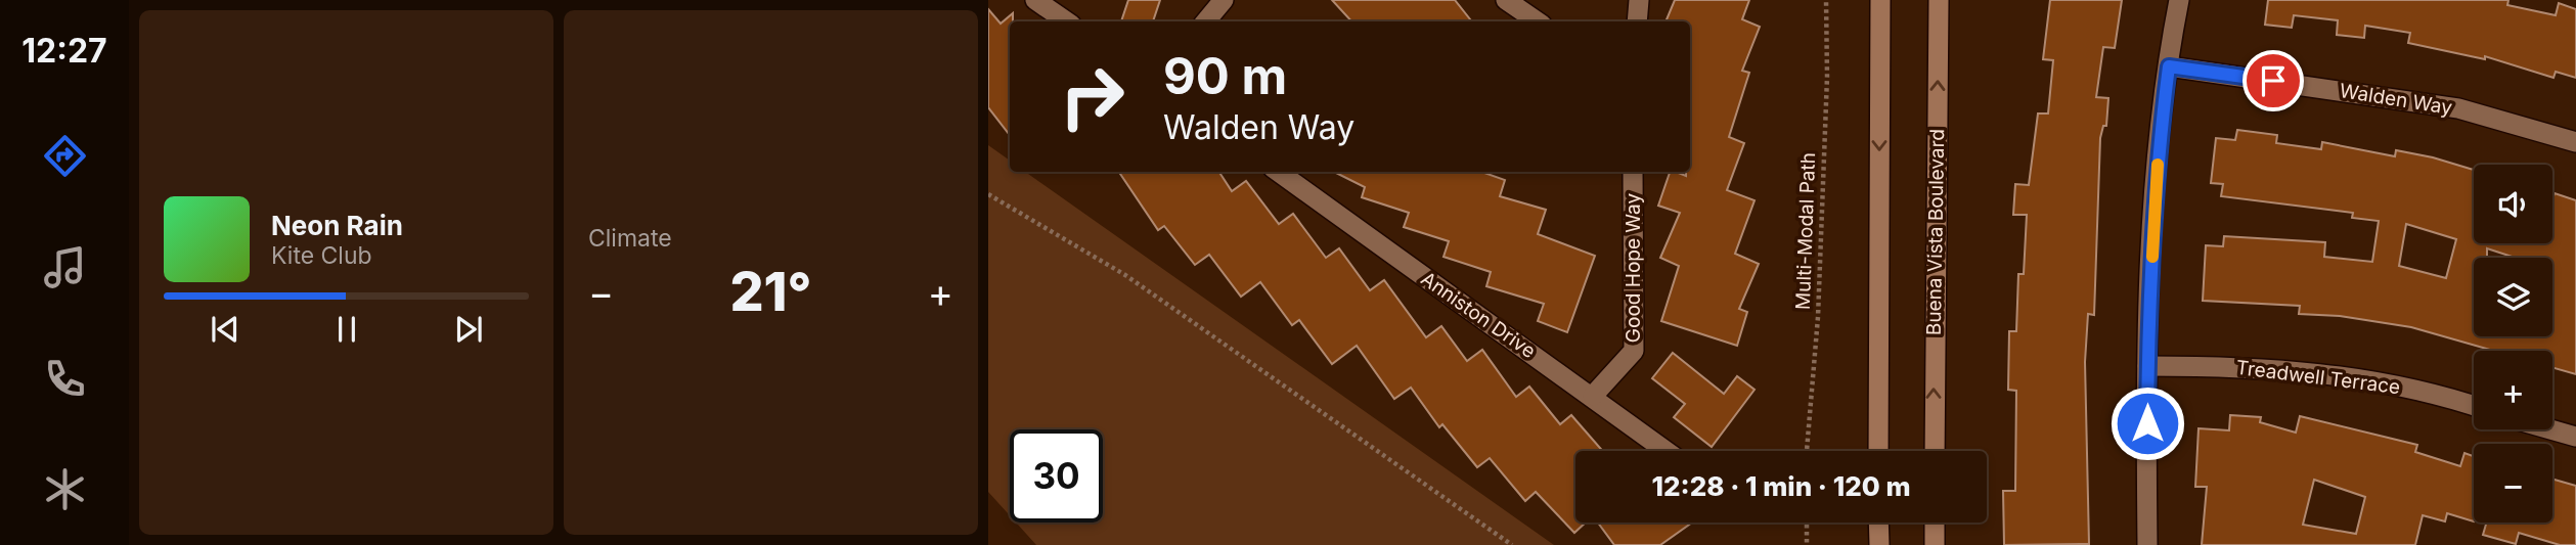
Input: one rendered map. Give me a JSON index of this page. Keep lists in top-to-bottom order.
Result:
{
  "streets": {
    "main road": ["Buena Vista Boulevard"],
    "street": [
      "Walden Way",
      "Good Hope Way",
      "Anniston Drive",
      "Treadwell Terrace"
    ],
    "path": ["Multi-Modal Path"]
  },
  "crossings": [
    ["Good Hope Way", "Anniston Drive"]
  ],
  "page": {
    "tabs": "12:27",
    "tile": "Climate",
    "turn": ["90 m", "Walden Way"],
    "map_buttons": ["+", "−"],
    "song": ["Neon Rain", "Kite Club"],
    "heat": ["−", "21°", "+"],
    "limit": "30",
    "trip": "12:28 · 1 min · 120 m"
  }
}
